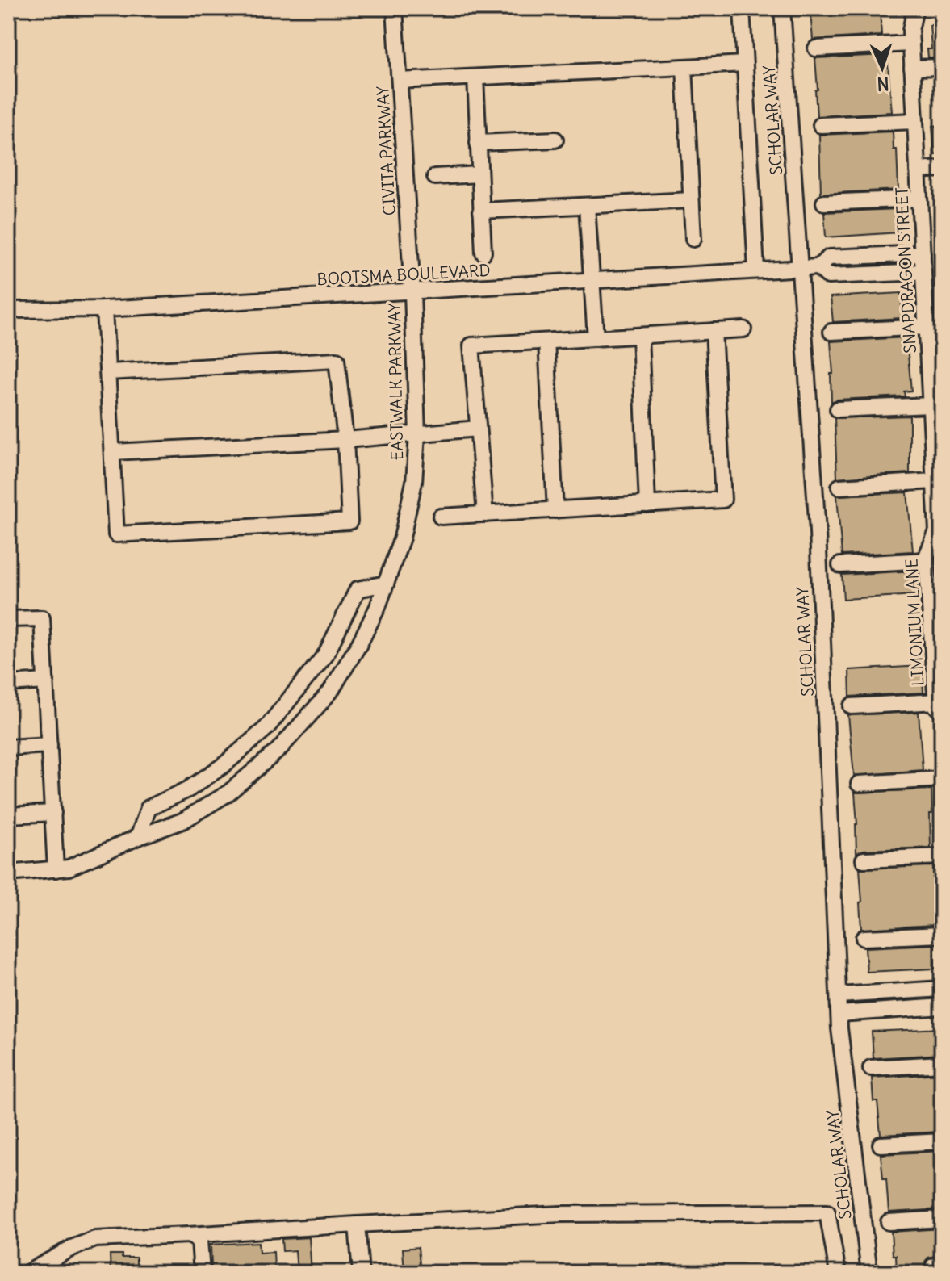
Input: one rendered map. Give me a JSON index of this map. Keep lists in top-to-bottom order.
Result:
{
  "streets": {
    "street": [
      "SCHOLAR WAY",
      "CIVITA PARKWAY",
      "SNAPDRAGON STREET",
      "BOOTSMA BOULEVARD",
      "EASTWALK PARKWAY",
      "LIMONIUM LANE"
    ]
  },
  "crossings": [
    ["SCHOLAR WAY", "BOOTSMA BOULEVARD"],
    ["CIVITA PARKWAY", "BOOTSMA BOULEVARD"],
    ["CIVITA PARKWAY", "EASTWALK PARKWAY"],
    ["SNAPDRAGON STREET", "LIMONIUM LANE"],
    ["BOOTSMA BOULEVARD", "EASTWALK PARKWAY"]
  ],
  "north": "bottom"
}
